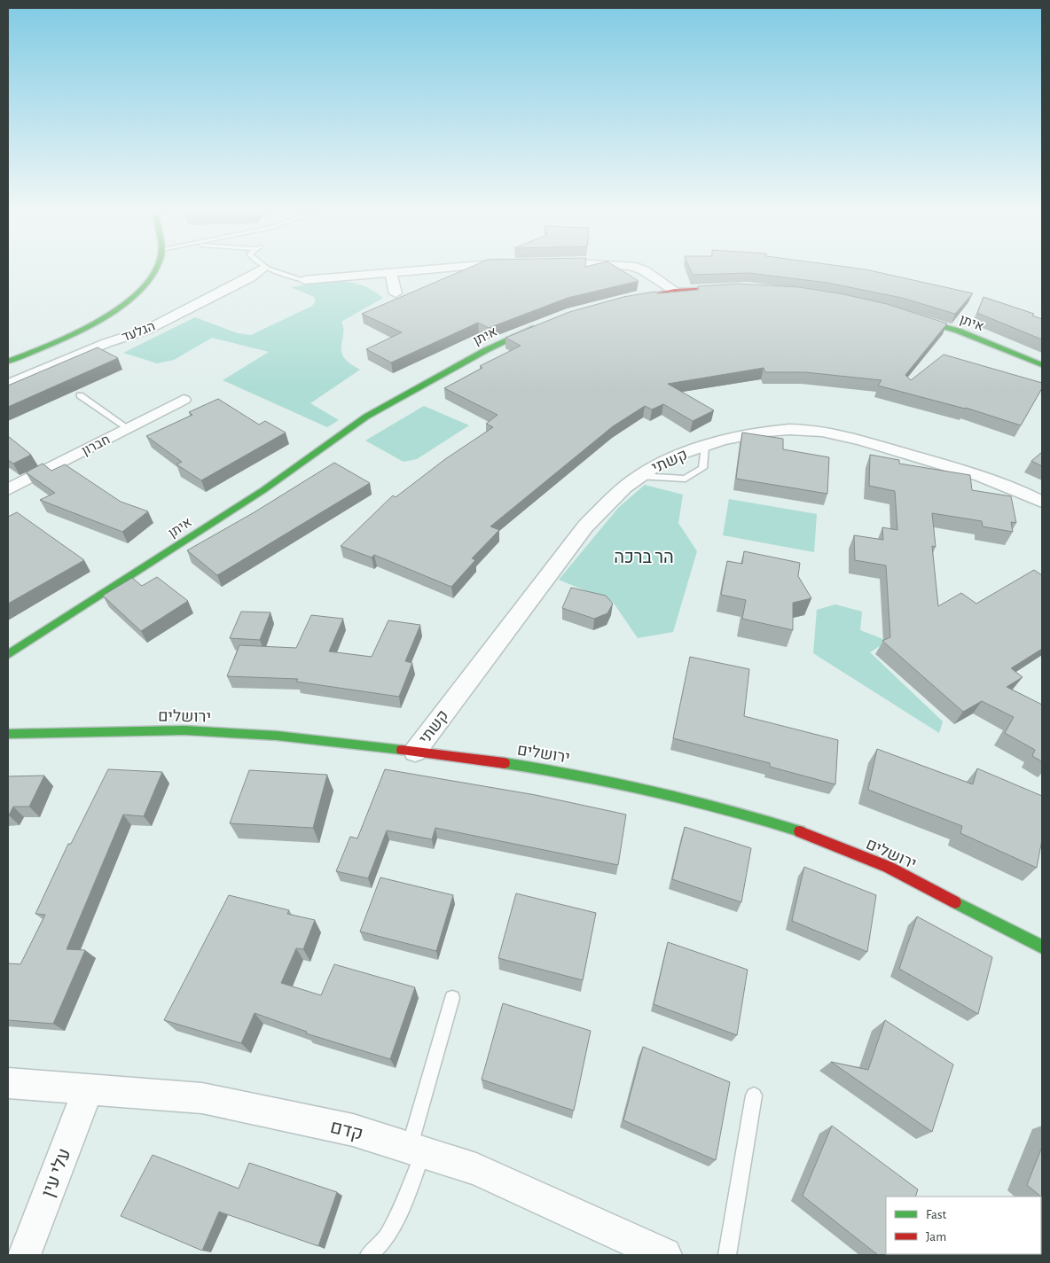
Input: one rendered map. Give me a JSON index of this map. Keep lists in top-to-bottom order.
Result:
{
  "streets": {
    "street": [
      "איתן",
      "הגלעד",
      "חברון",
      "קשתי",
      "ירושלים",
      "קדם",
      "עלי עין"
    ]
  },
  "crossings": [
    ["קשתי", "ירושלים"],
    ["קדם", "עלי עין"]
  ],
  "districts": ["הר ברכה"],
  "legend": ["Fast", "Jam"]
}
